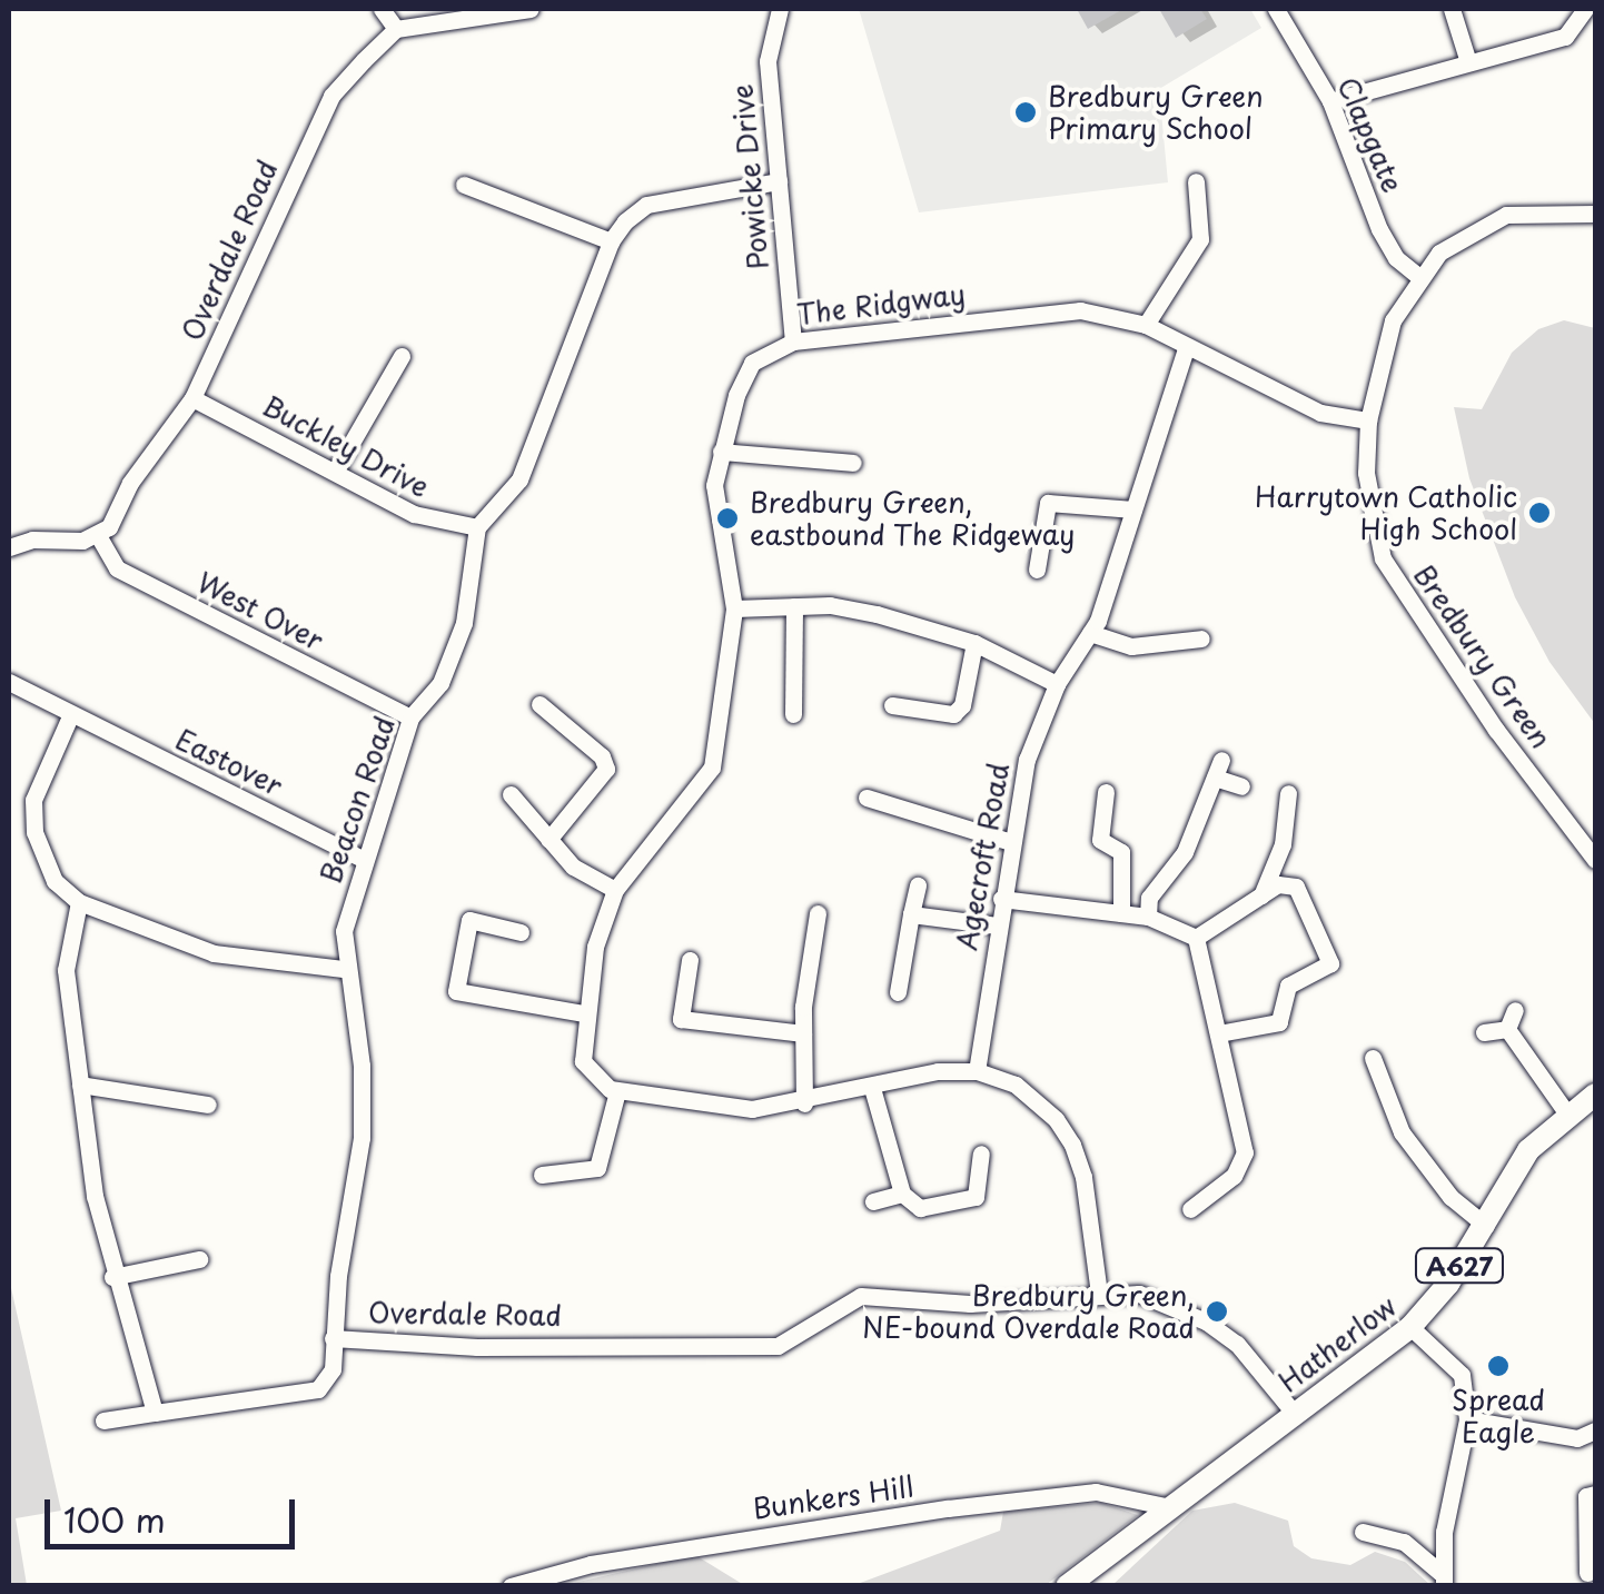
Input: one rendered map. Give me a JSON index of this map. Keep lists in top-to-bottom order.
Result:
{
  "streets": {
    "main road": ["A627", "Hatherlow"],
    "street": [
      "Clapgate",
      "Powicke Drive",
      "Overdale Road",
      "The Ridgway",
      "Buckley Drive",
      "West Over",
      "Bredbury Green",
      "Eastover",
      "Beacon Road",
      "Agecroft Road",
      "Bunkers Hill"
    ]
  },
  "crossings": [
    ["Clapgate", "Bredbury Green"],
    ["Powicke Drive", "The Ridgway"],
    ["Overdale Road", "Buckley Drive"],
    ["Overdale Road", "West Over"],
    ["Overdale Road", "Beacon Road"],
    ["Overdale Road", "Hatherlow"],
    ["The Ridgway", "Bredbury Green"],
    ["The Ridgway", "Agecroft Road"],
    ["Buckley Drive", "Beacon Road"],
    ["West Over", "Beacon Road"],
    ["Eastover", "Beacon Road"],
    ["A627", "Hatherlow"],
    ["A627", "Bunkers Hill"],
    ["Hatherlow", "Bunkers Hill"]
  ],
  "places": [
    "Bredbury Green Primary School",
    "Harrytown Catholic High School",
    "Bredbury Green, eastbound The Ridgeway",
    "Bredbury Green, NE-bound Overdale Road",
    "Spread Eagle"
  ],
  "scale_bar": "100 m"
}
